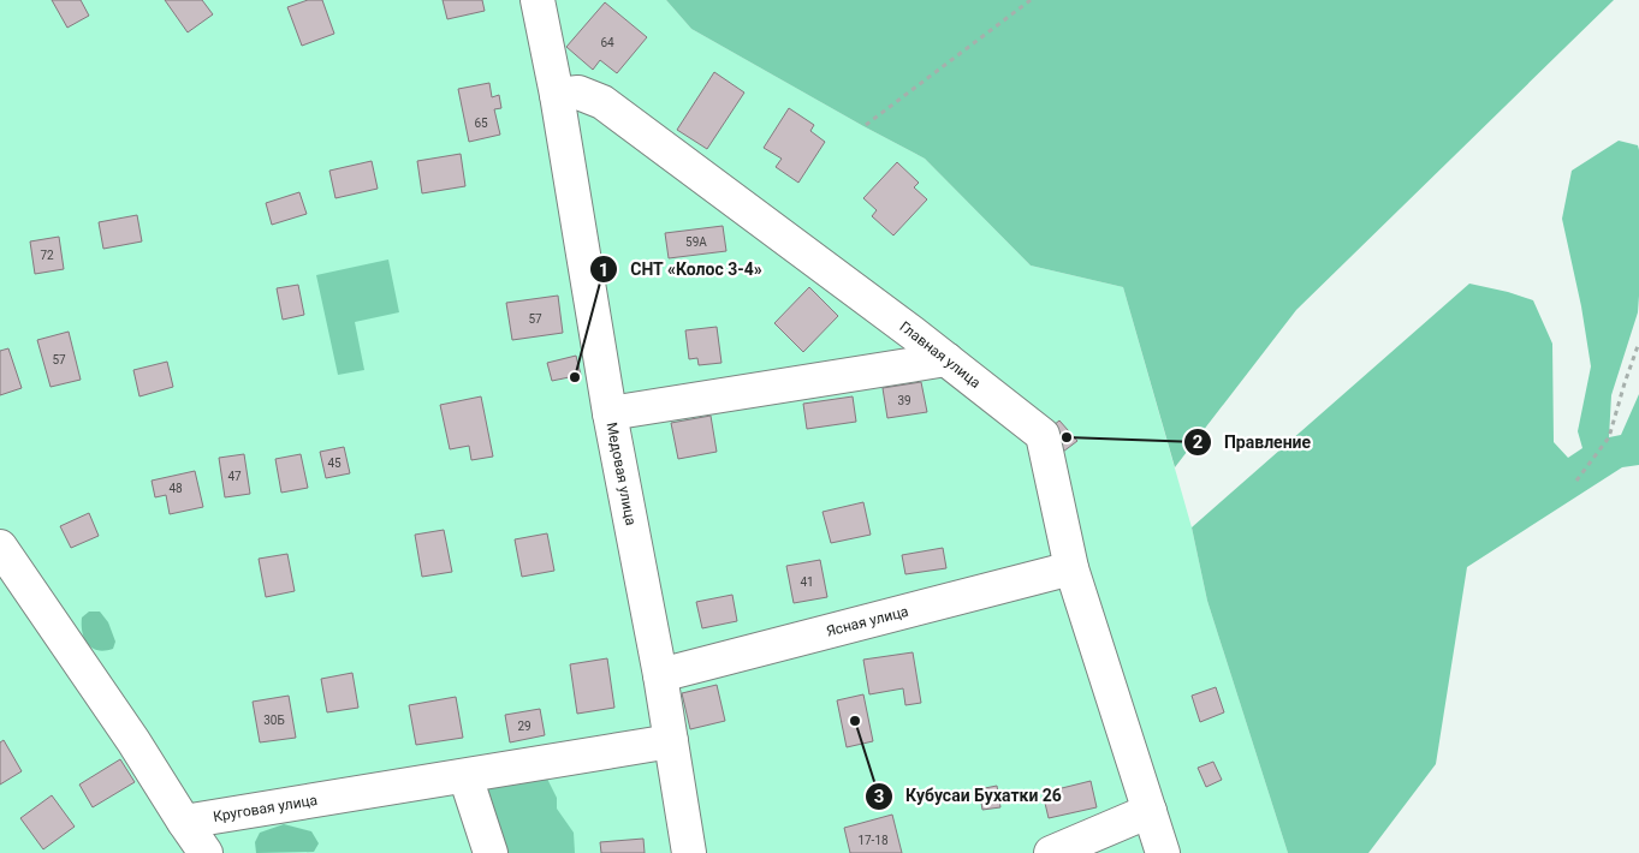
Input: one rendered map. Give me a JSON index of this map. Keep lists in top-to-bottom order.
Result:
{
  "streets": {
    "street": [
      "Главная улица",
      "Медовая улица",
      "Ясная улица",
      "Круговая улица"
    ]
  },
  "crossings": [
    ["Главная улица", "Медовая улица"],
    ["Главная улица", "Ясная улица"],
    ["Медовая улица", "Ясная улица"],
    ["Медовая улица", "Круговая улица"]
  ],
  "places": ["СНТ «Колос 3-4»", "Правление", "Кубусаи Бухатки 26"],
  "house_numbers": [
    "64",
    "65",
    "59А",
    "72",
    "57",
    "57",
    "39",
    "45",
    "47",
    "48",
    "41",
    "30Б",
    "29",
    "17-18"
  ]
}
